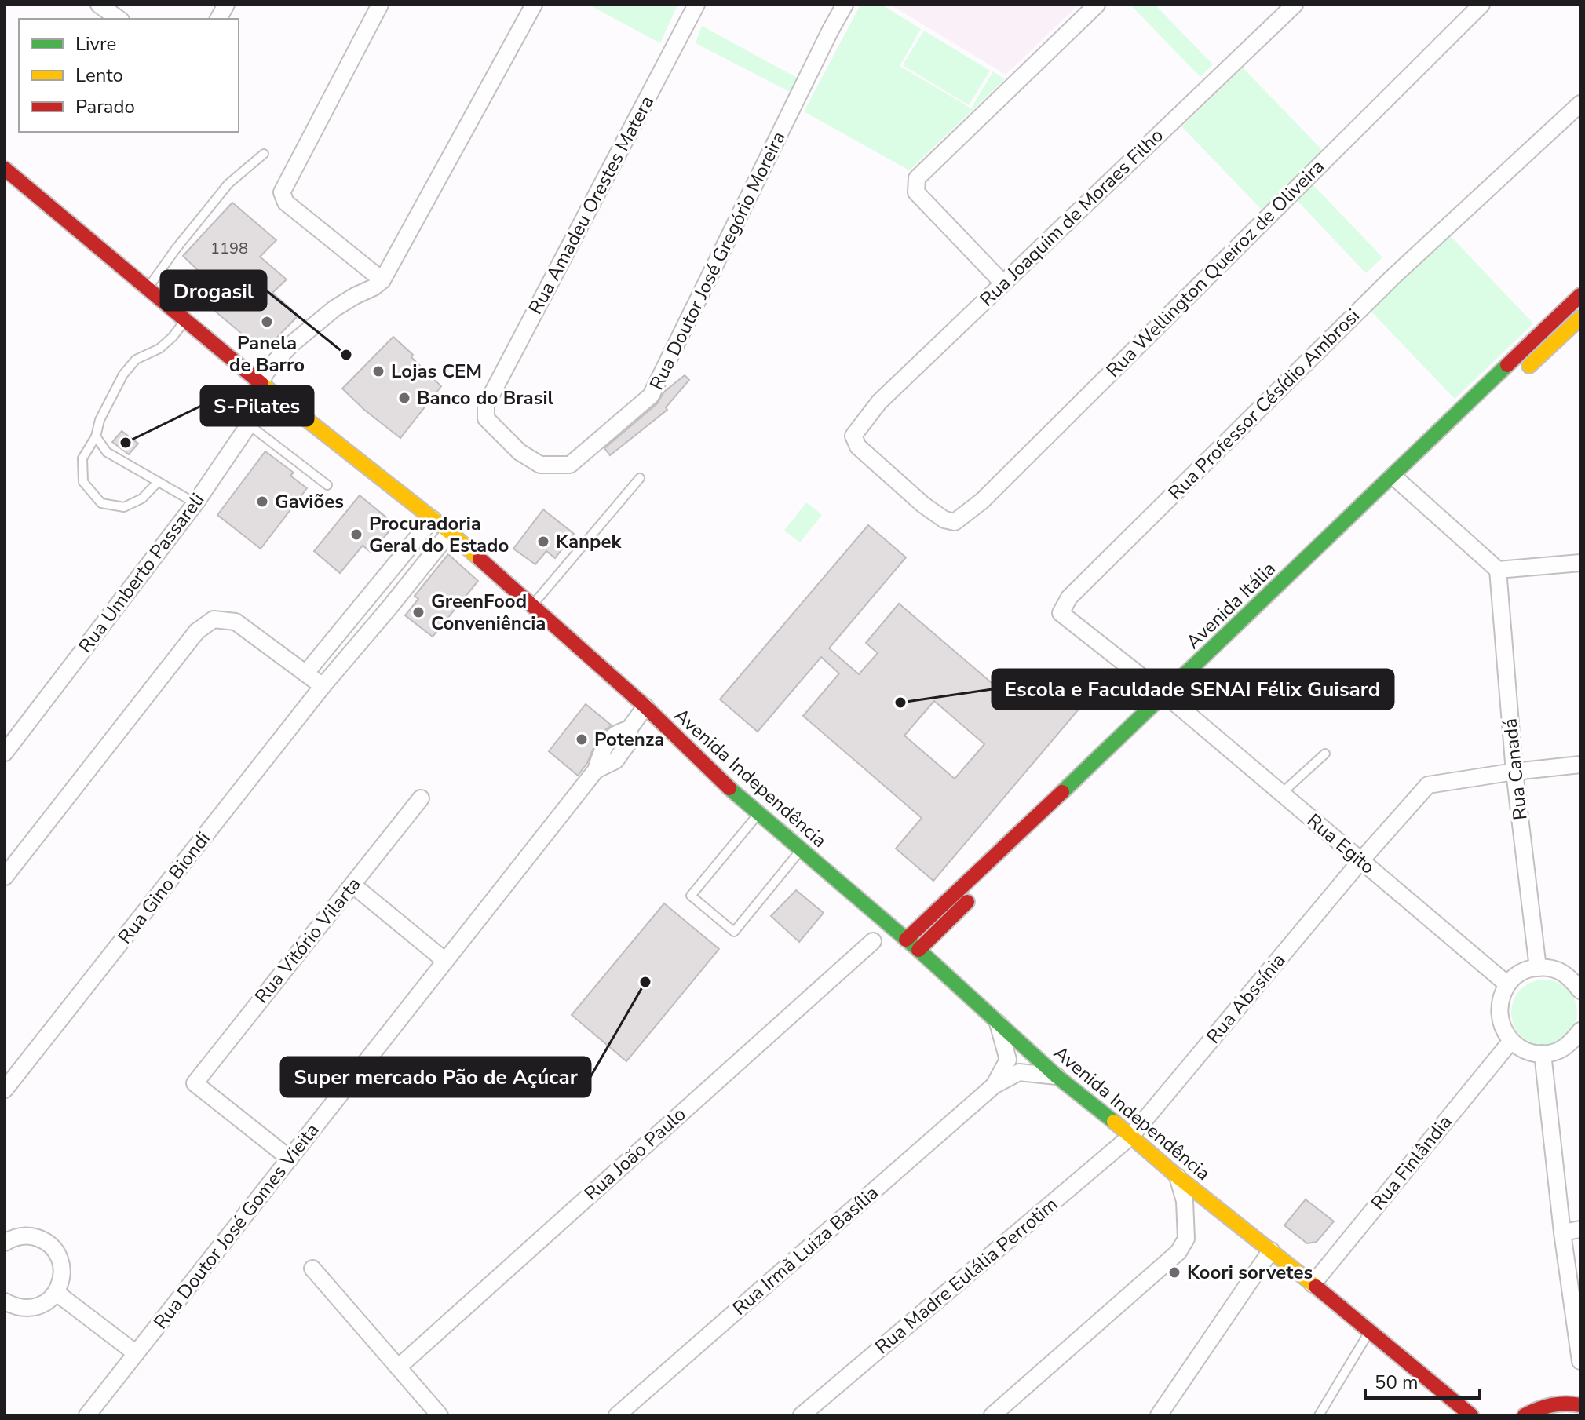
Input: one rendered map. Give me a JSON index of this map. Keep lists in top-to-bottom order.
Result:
{
  "streets": {
    "main road": ["Avenida Itália", "Avenida Independência"],
    "street": [
      "Rua Amadeu Orestes Matera",
      "Rua Joaquim de Moraes Filho",
      "Rua Doutor José Gregório Moreira",
      "Rua Wellington Queiroz de Oliveira",
      "Rua Professor Césídio Ambrosi",
      "Rua Umberto Passareli",
      "Rua Canadá",
      "Rua Egito",
      "Rua Gino Biondi",
      "Rua Vitório Vilarta",
      "Rua Abssínia",
      "Rua João Paulo",
      "Rua Finlândia",
      "Rua Doutor José Gomes Vieita",
      "Rua Irmã Luiza Basília",
      "Rua Madre Eulália Perrotim"
    ]
  },
  "crossings": [
    ["Rua Amadeu Orestes Matera", "Rua Doutor José Gregório Moreira"],
    ["Rua Joaquim de Moraes Filho", "Rua Wellington Queiroz de Oliveira"],
    ["Rua Professor Césídio Ambrosi", "Avenida Itália"],
    ["Rua Professor Césídio Ambrosi", "Rua Egito"],
    ["Rua Umberto Passareli", "Avenida Independência"],
    ["Avenida Itália", "Avenida Independência"],
    ["Avenida Itália", "Rua Egito"],
    ["Rua Canadá", "Rua Abssínia"],
    ["Avenida Independência", "Rua Gino Biondi"],
    ["Avenida Independência", "Rua Abssínia"],
    ["Avenida Independência", "Rua Finlândia"],
    ["Avenida Independência", "Rua Doutor José Gomes Vieita"],
    ["Avenida Independência", "Rua Irmã Luiza Basília"],
    ["Avenida Independência", "Rua Madre Eulália Perrotim"],
    ["Rua Egito", "Rua Abssínia"],
    ["Rua Vitório Vilarta", "Rua Doutor José Gomes Vieita"],
    ["Rua Abssínia", "Rua Madre Eulália Perrotim"]
  ],
  "places": [
    "Panela de Barro",
    "Drogasil",
    "Lojas CEM",
    "Banco do Brasil",
    "S-Pilates",
    "Gaviões",
    "Procuradoria Geral do Estado",
    "Kanpek",
    "GreenFood Conveniência",
    "Escola e Faculdade SENAI Félix Guisard",
    "Potenza",
    "Super mercado Pão de Açúcar",
    "Koori sorvetes"
  ],
  "house_numbers": ["1198"],
  "legend": ["Livre", "Lento", "Parado"],
  "scale_bar": "50 m"
}
